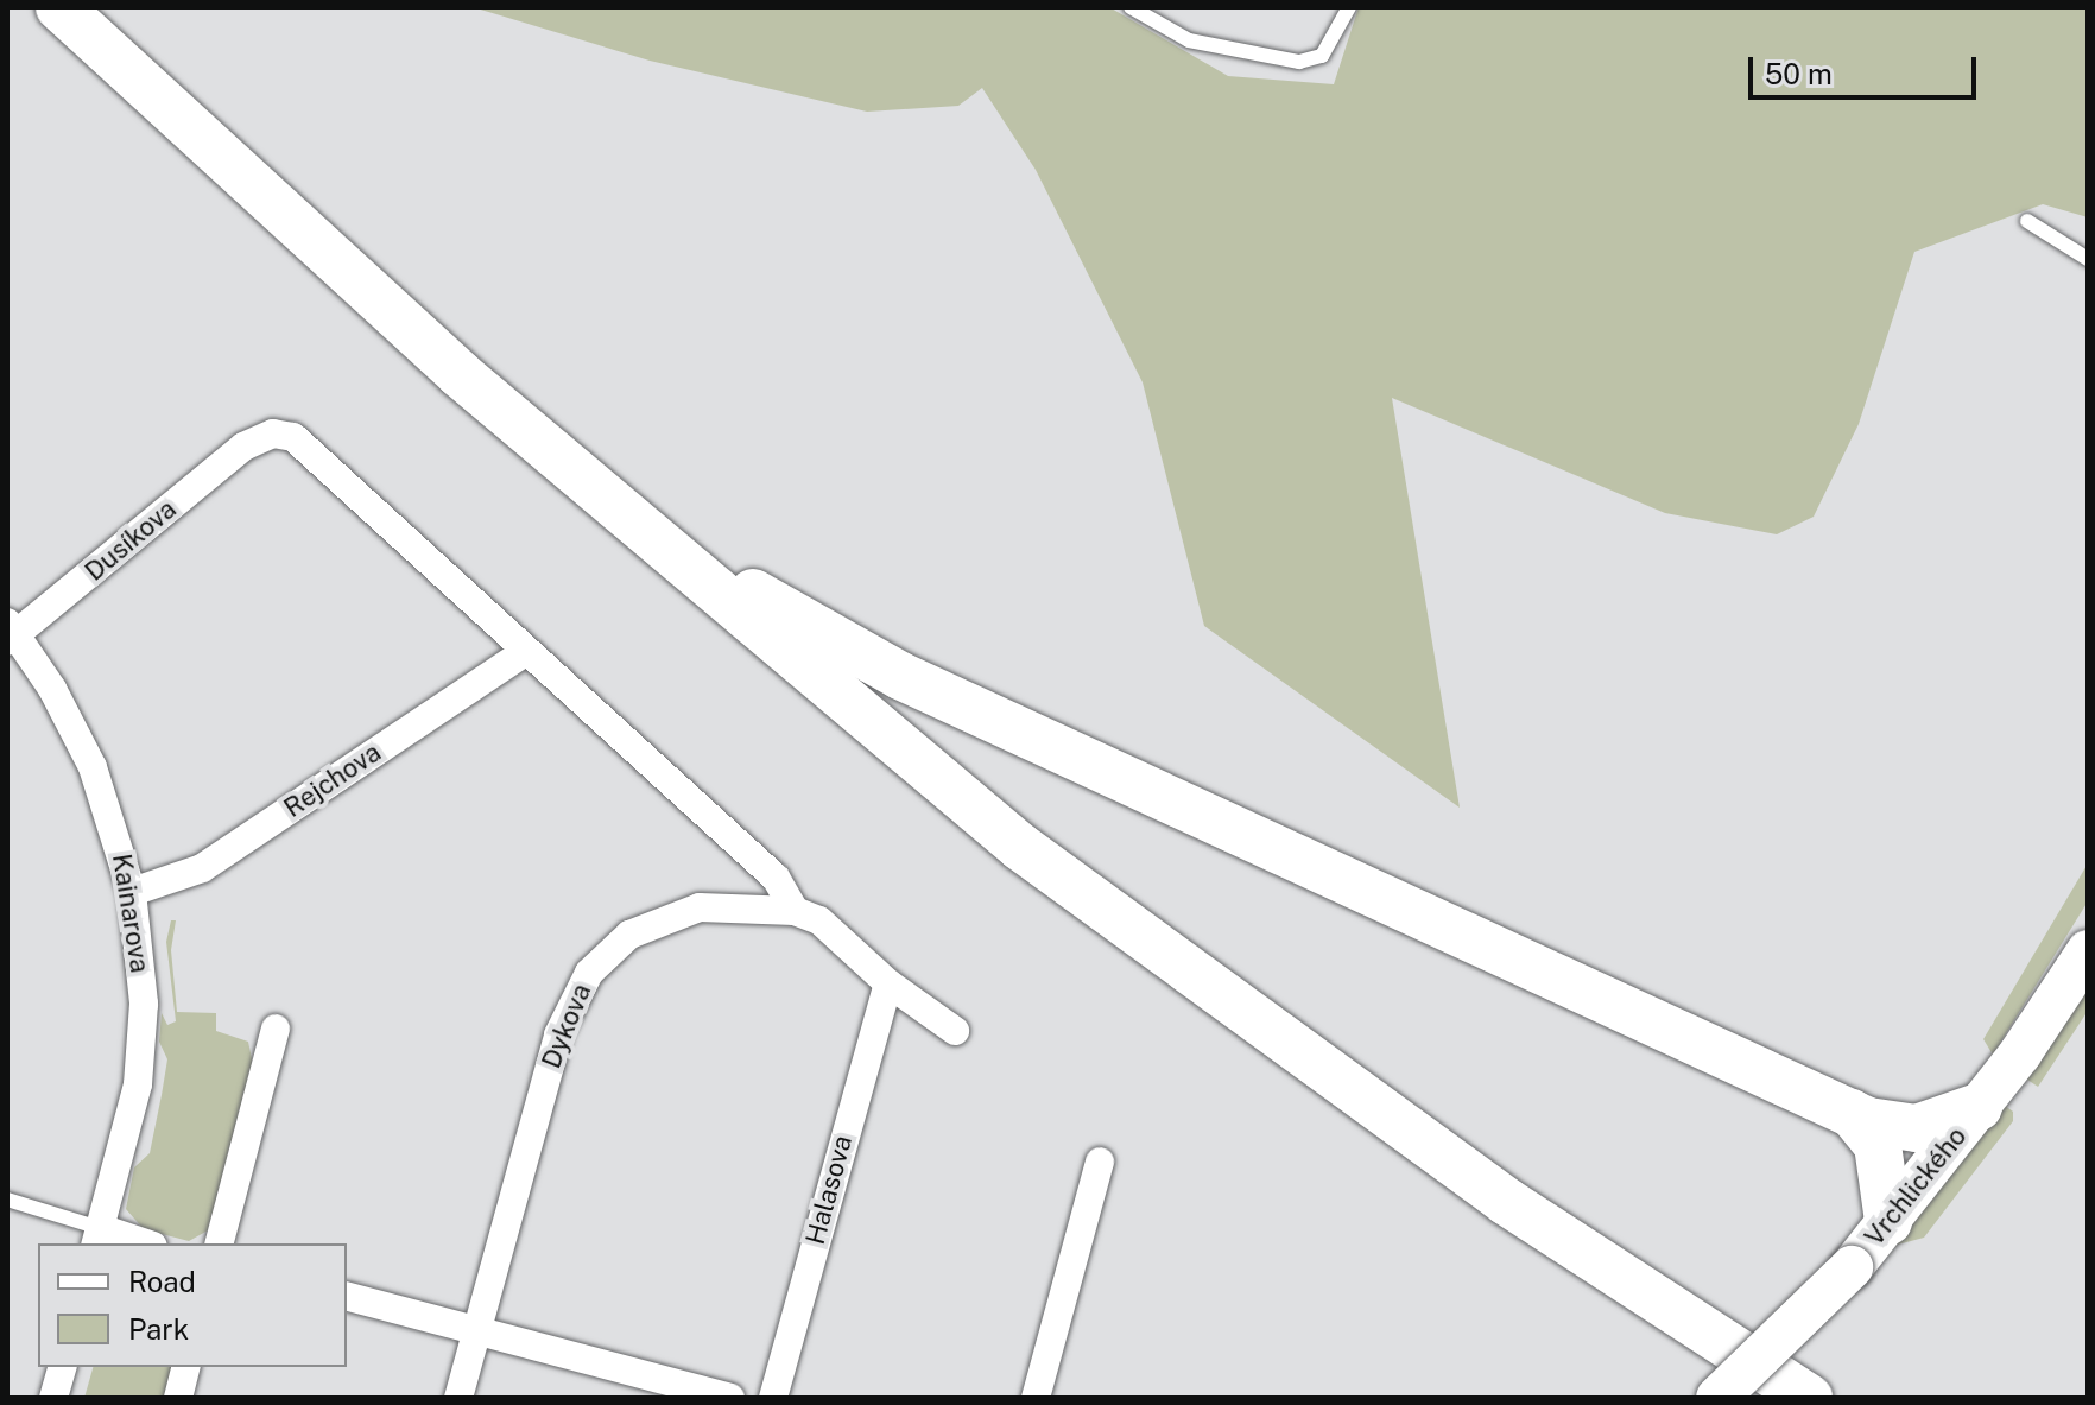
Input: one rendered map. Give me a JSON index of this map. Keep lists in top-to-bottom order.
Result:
{
  "streets": {
    "street": [
      "Dusíkova",
      "Rejchova",
      "Kainarova",
      "Dykova",
      "Vrchlického",
      "Halasova"
    ]
  },
  "crossings": [
    ["Dusíkova", "Rejchova"],
    ["Dusíkova", "Kainarova"],
    ["Rejchova", "Kainarova"],
    ["Dykova", "Halasova"]
  ],
  "legend": ["Road", "Park"],
  "scale_bar": "50 m"
}
